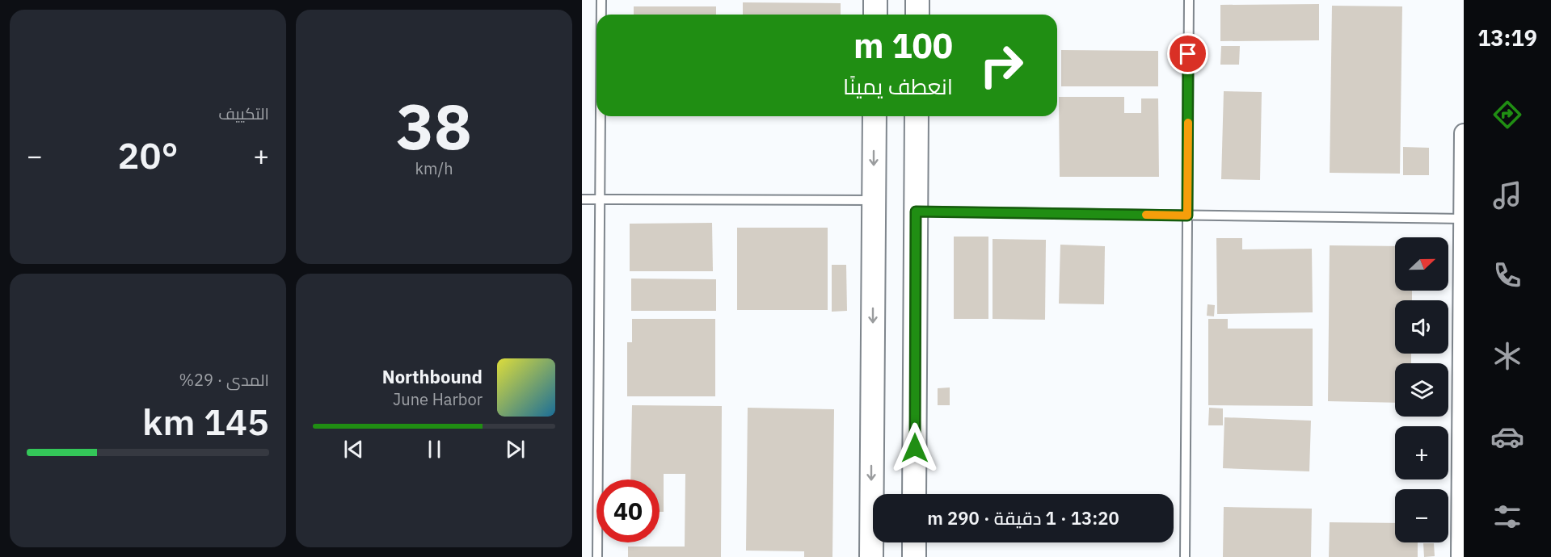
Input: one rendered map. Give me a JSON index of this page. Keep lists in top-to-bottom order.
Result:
{
  "north": "right",
  "page": {
    "tabs": "13:19",
    "tile": [
      ["38", "km/h"],
      "التكييف",
      ["المدى · 29%", "145 km"]
    ],
    "turn": ["100 m", "انعطف يمينًا"],
    "heat": ["−", "20°", "+"],
    "map_buttons": ["+", "−"],
    "song": ["Northbound", "June Harbor"],
    "limit": "40",
    "trip": "13:20 · 1 دقيقة · 290 m"
  }
}
